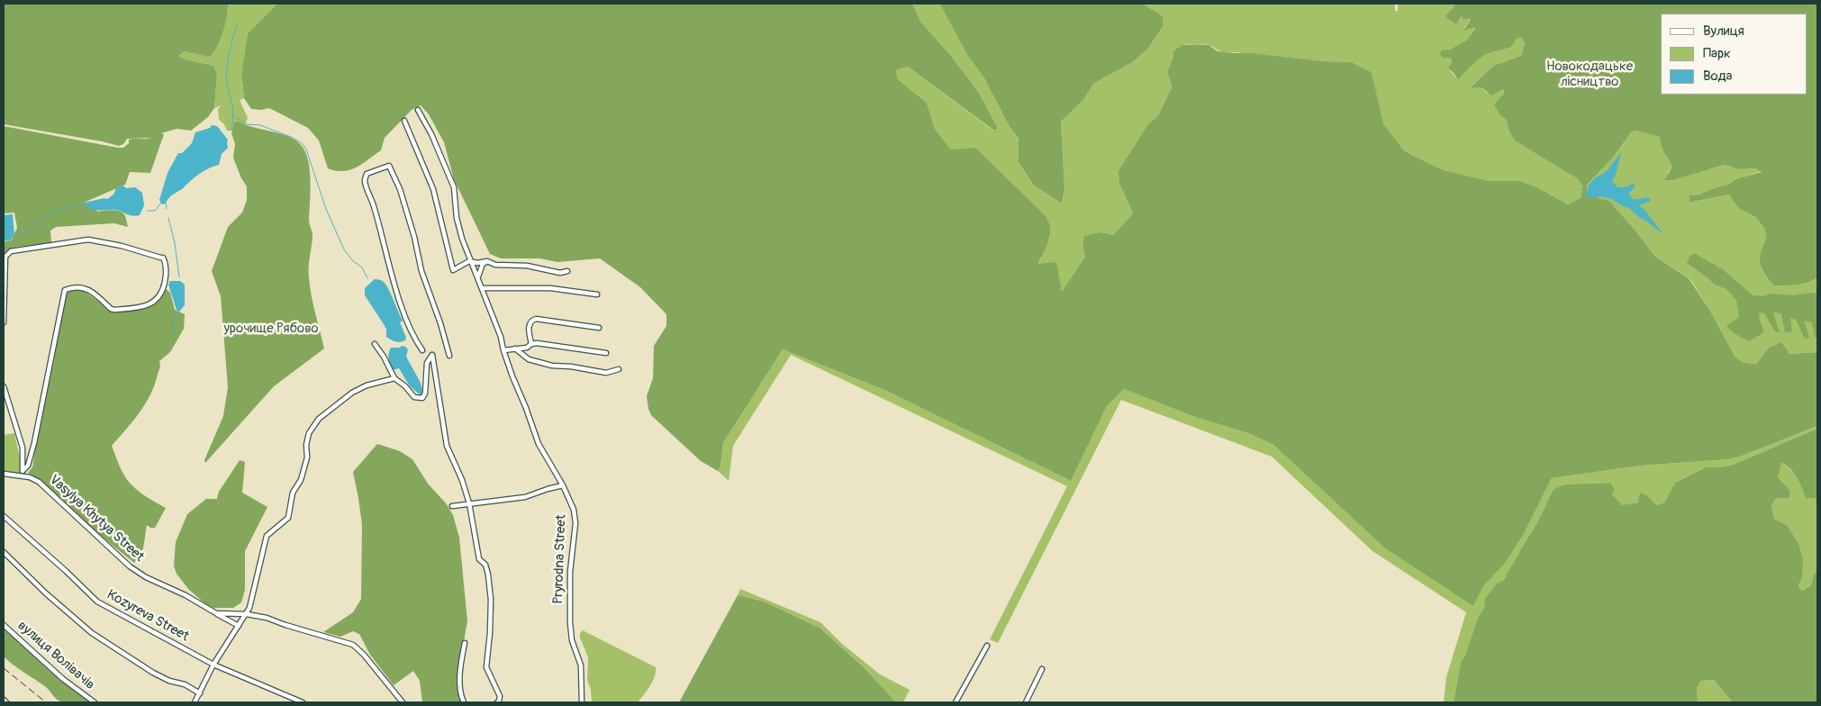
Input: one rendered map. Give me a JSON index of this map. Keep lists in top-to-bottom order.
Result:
{
  "streets": {
    "street": [
      "Vasylya Khytya Street",
      "Pryrodna Street",
      "Kozyreva Street",
      "вулиця Волівачів"
    ]
  },
  "parks": ["Новокодацьке лісництво", "урочище Рябово"],
  "legend": ["Вулиця", "Парк", "Вода"]
}
